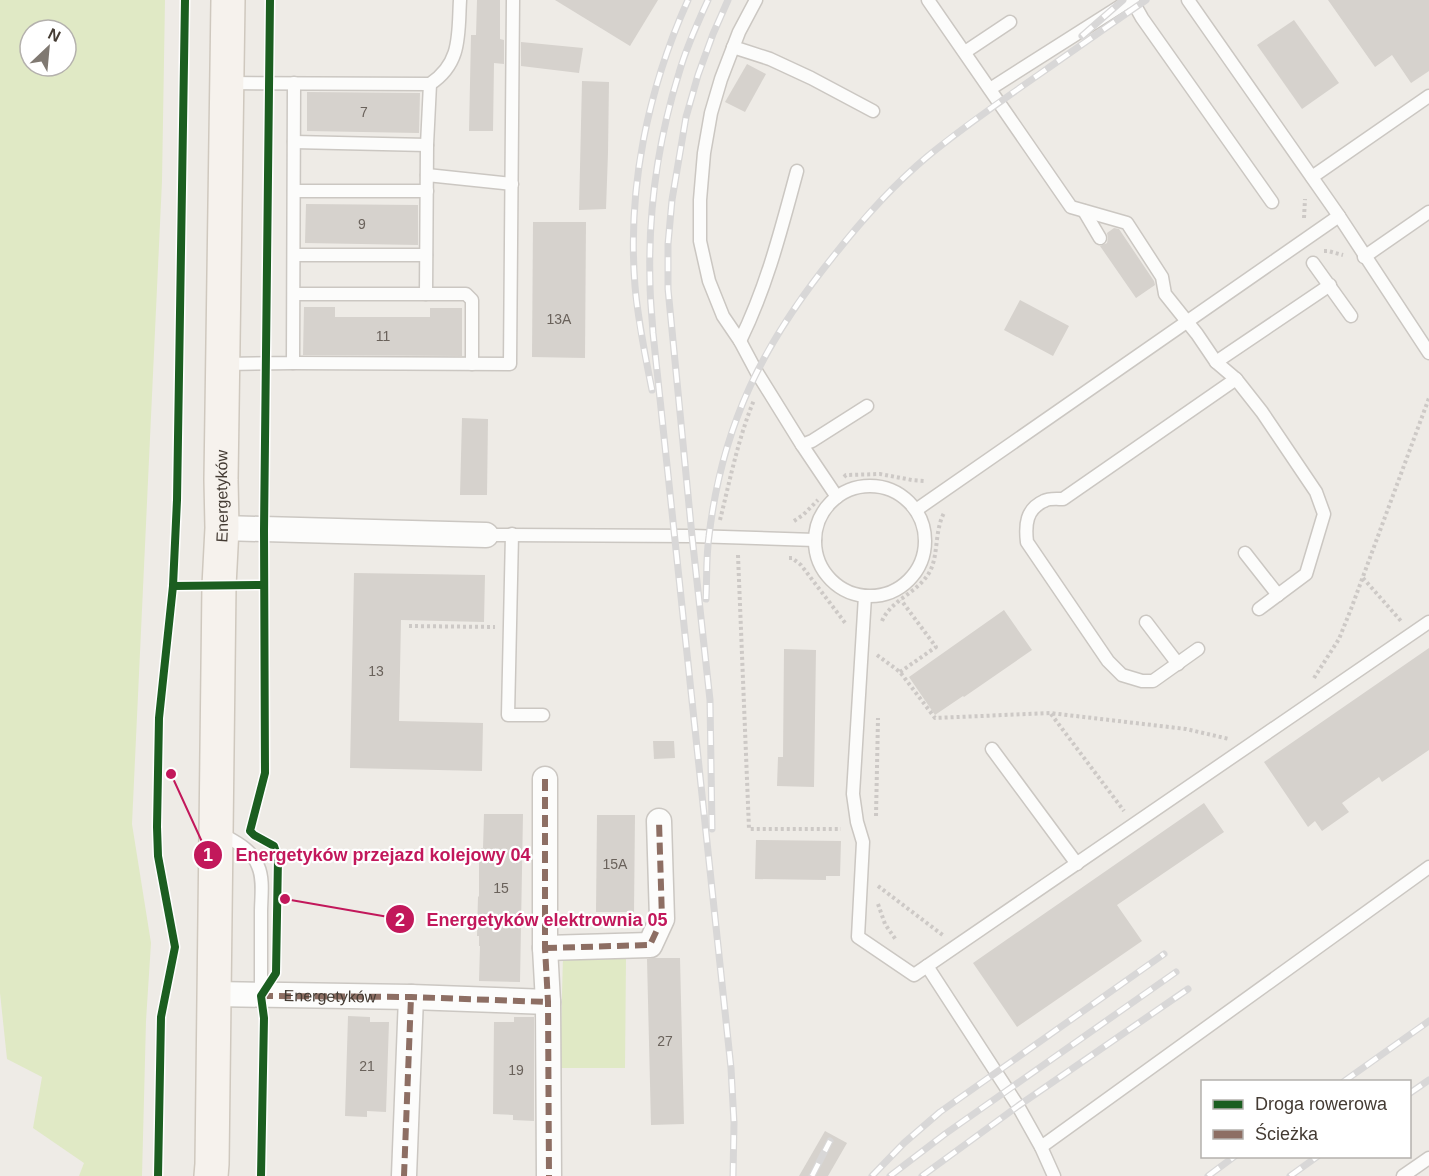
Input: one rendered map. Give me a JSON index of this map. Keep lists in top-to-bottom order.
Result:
{
  "streets": {
    "main road": ["Energetyków"]
  },
  "places": ["Energetyków przejazd kolejowy 04", "Energetyków elektrownia 05"],
  "house_numbers": [
    "7",
    "9",
    "13A",
    "11",
    "13",
    "15A",
    "15",
    "27",
    "21",
    "19"
  ],
  "legend": ["Droga rowerowa", "Ścieżka"],
  "north": "top right"
}
